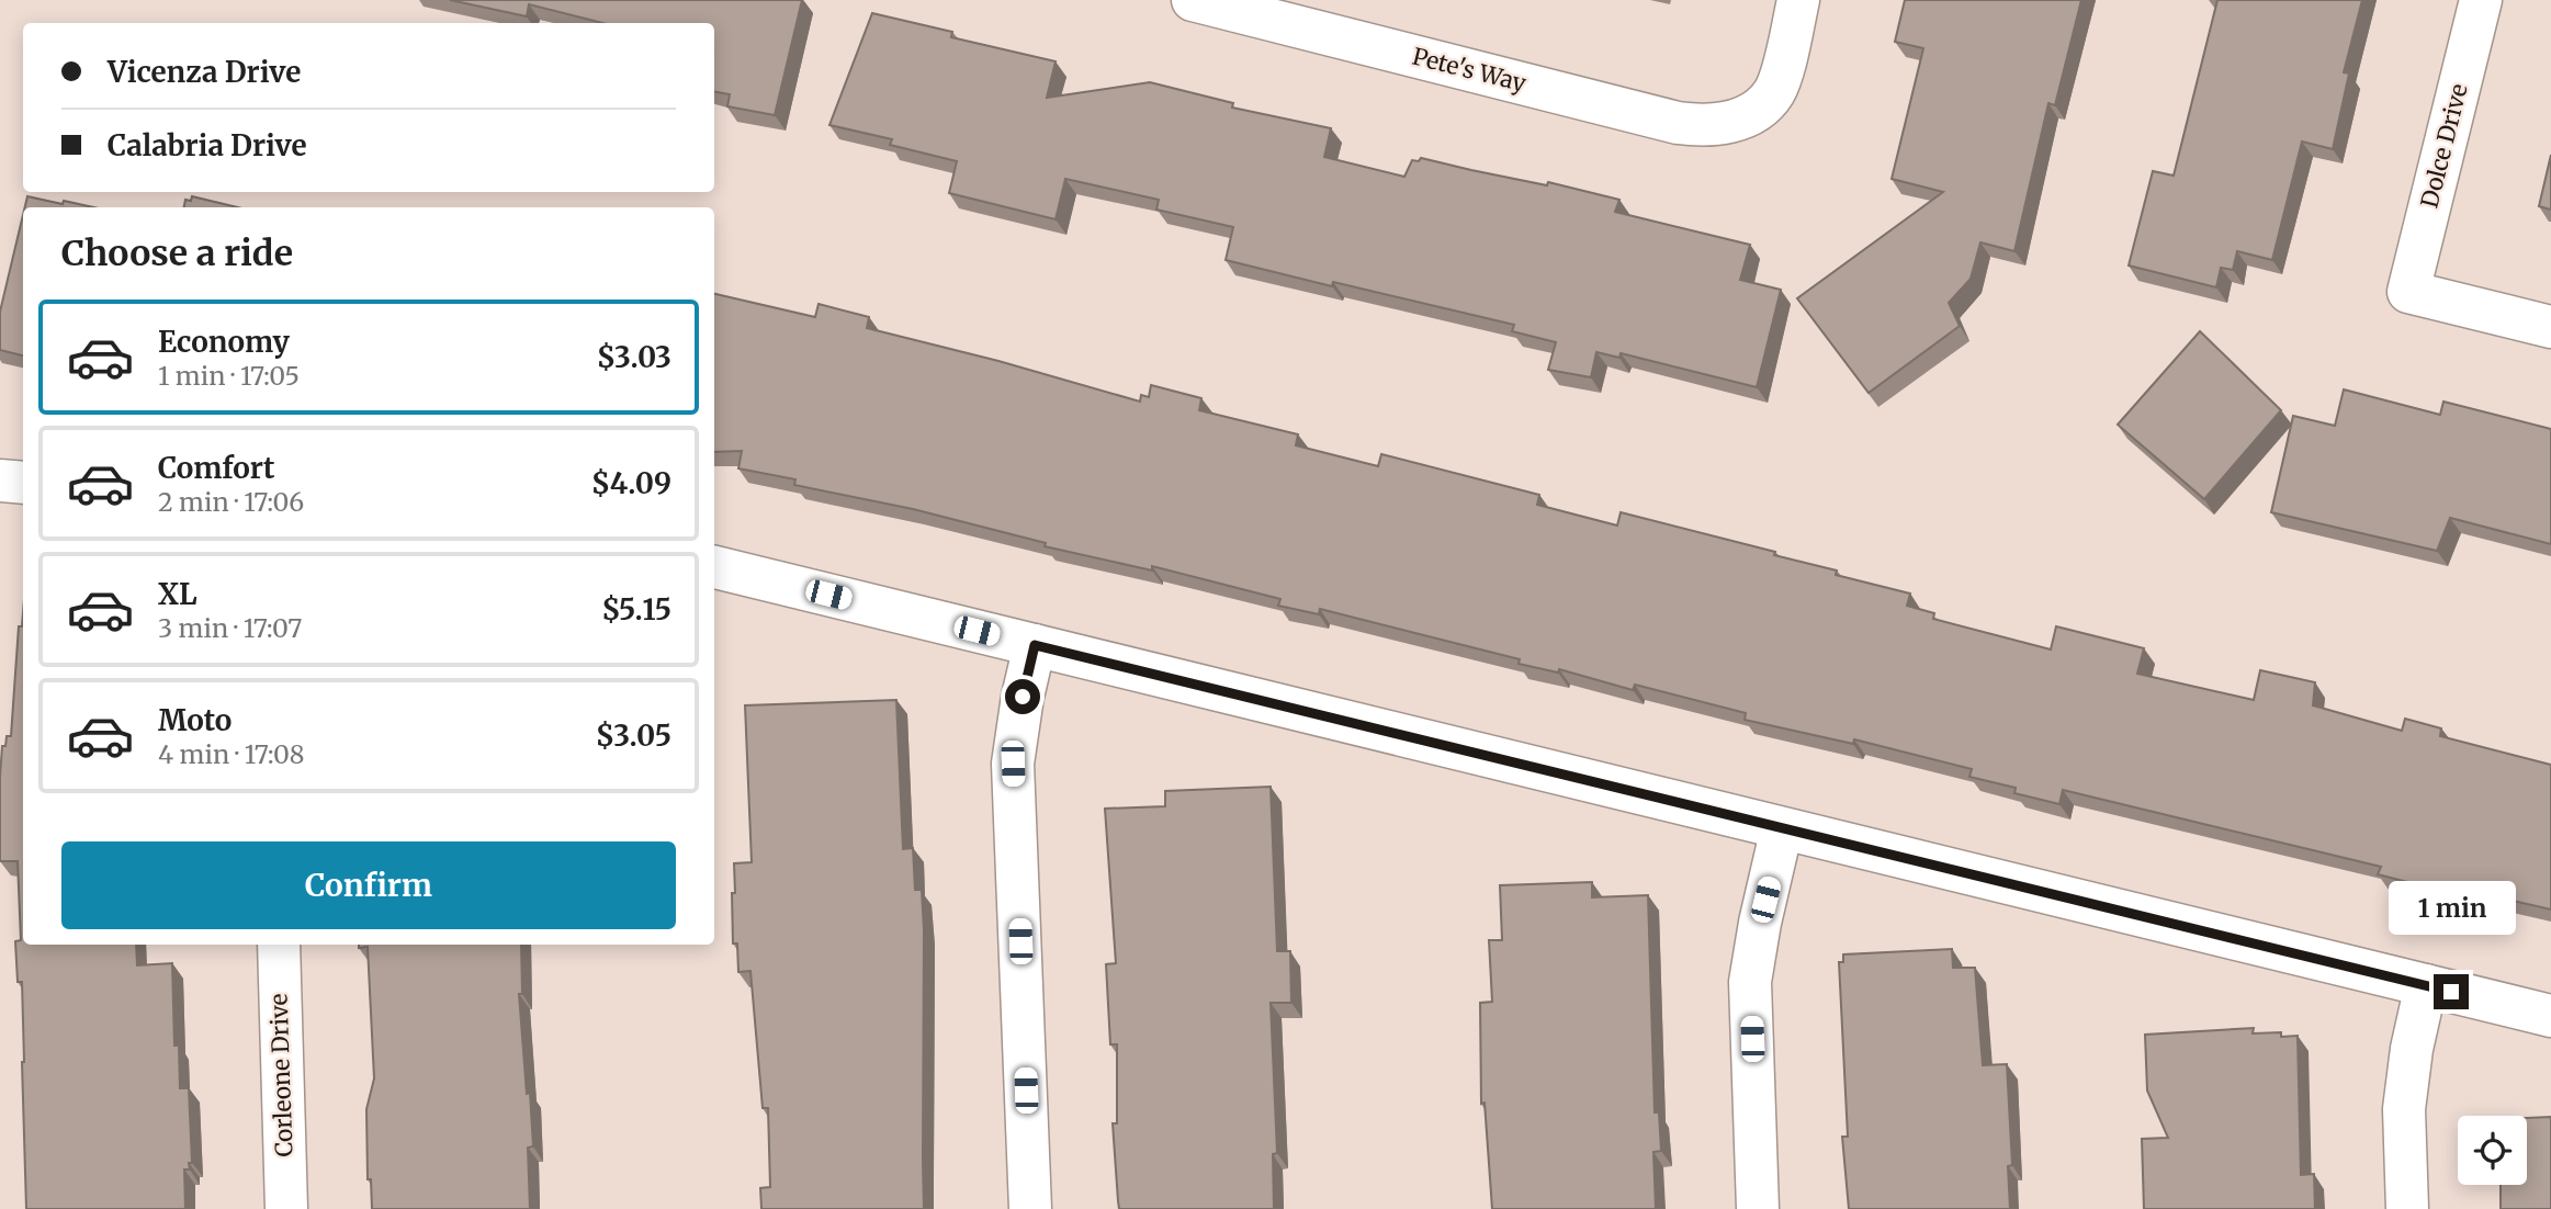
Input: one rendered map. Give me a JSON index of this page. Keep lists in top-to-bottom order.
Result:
{
  "streets": {
    "street": ["Pete's Way", "Dolce Drive", "Corleone Drive"]
  },
  "page": {
    "banner": ["Vicenza Drive", "Calabria Drive"],
    "heading": "Choose a ride",
    "list": [
      {
        "name": "Economy",
        "note": "1 min · 17:05",
        "value": "$3.03"
      },
      {
        "name": "Comfort",
        "note": "2 min · 17:06",
        "value": "$4.09"
      },
      {
        "name": "XL",
        "note": "3 min · 17:07",
        "value": "$5.15"
      },
      {
        "name": "Moto",
        "note": "4 min · 17:08",
        "value": "$3.05"
      }
    ],
    "buttons": "Confirm",
    "bubble": "1 min"
  }
}
